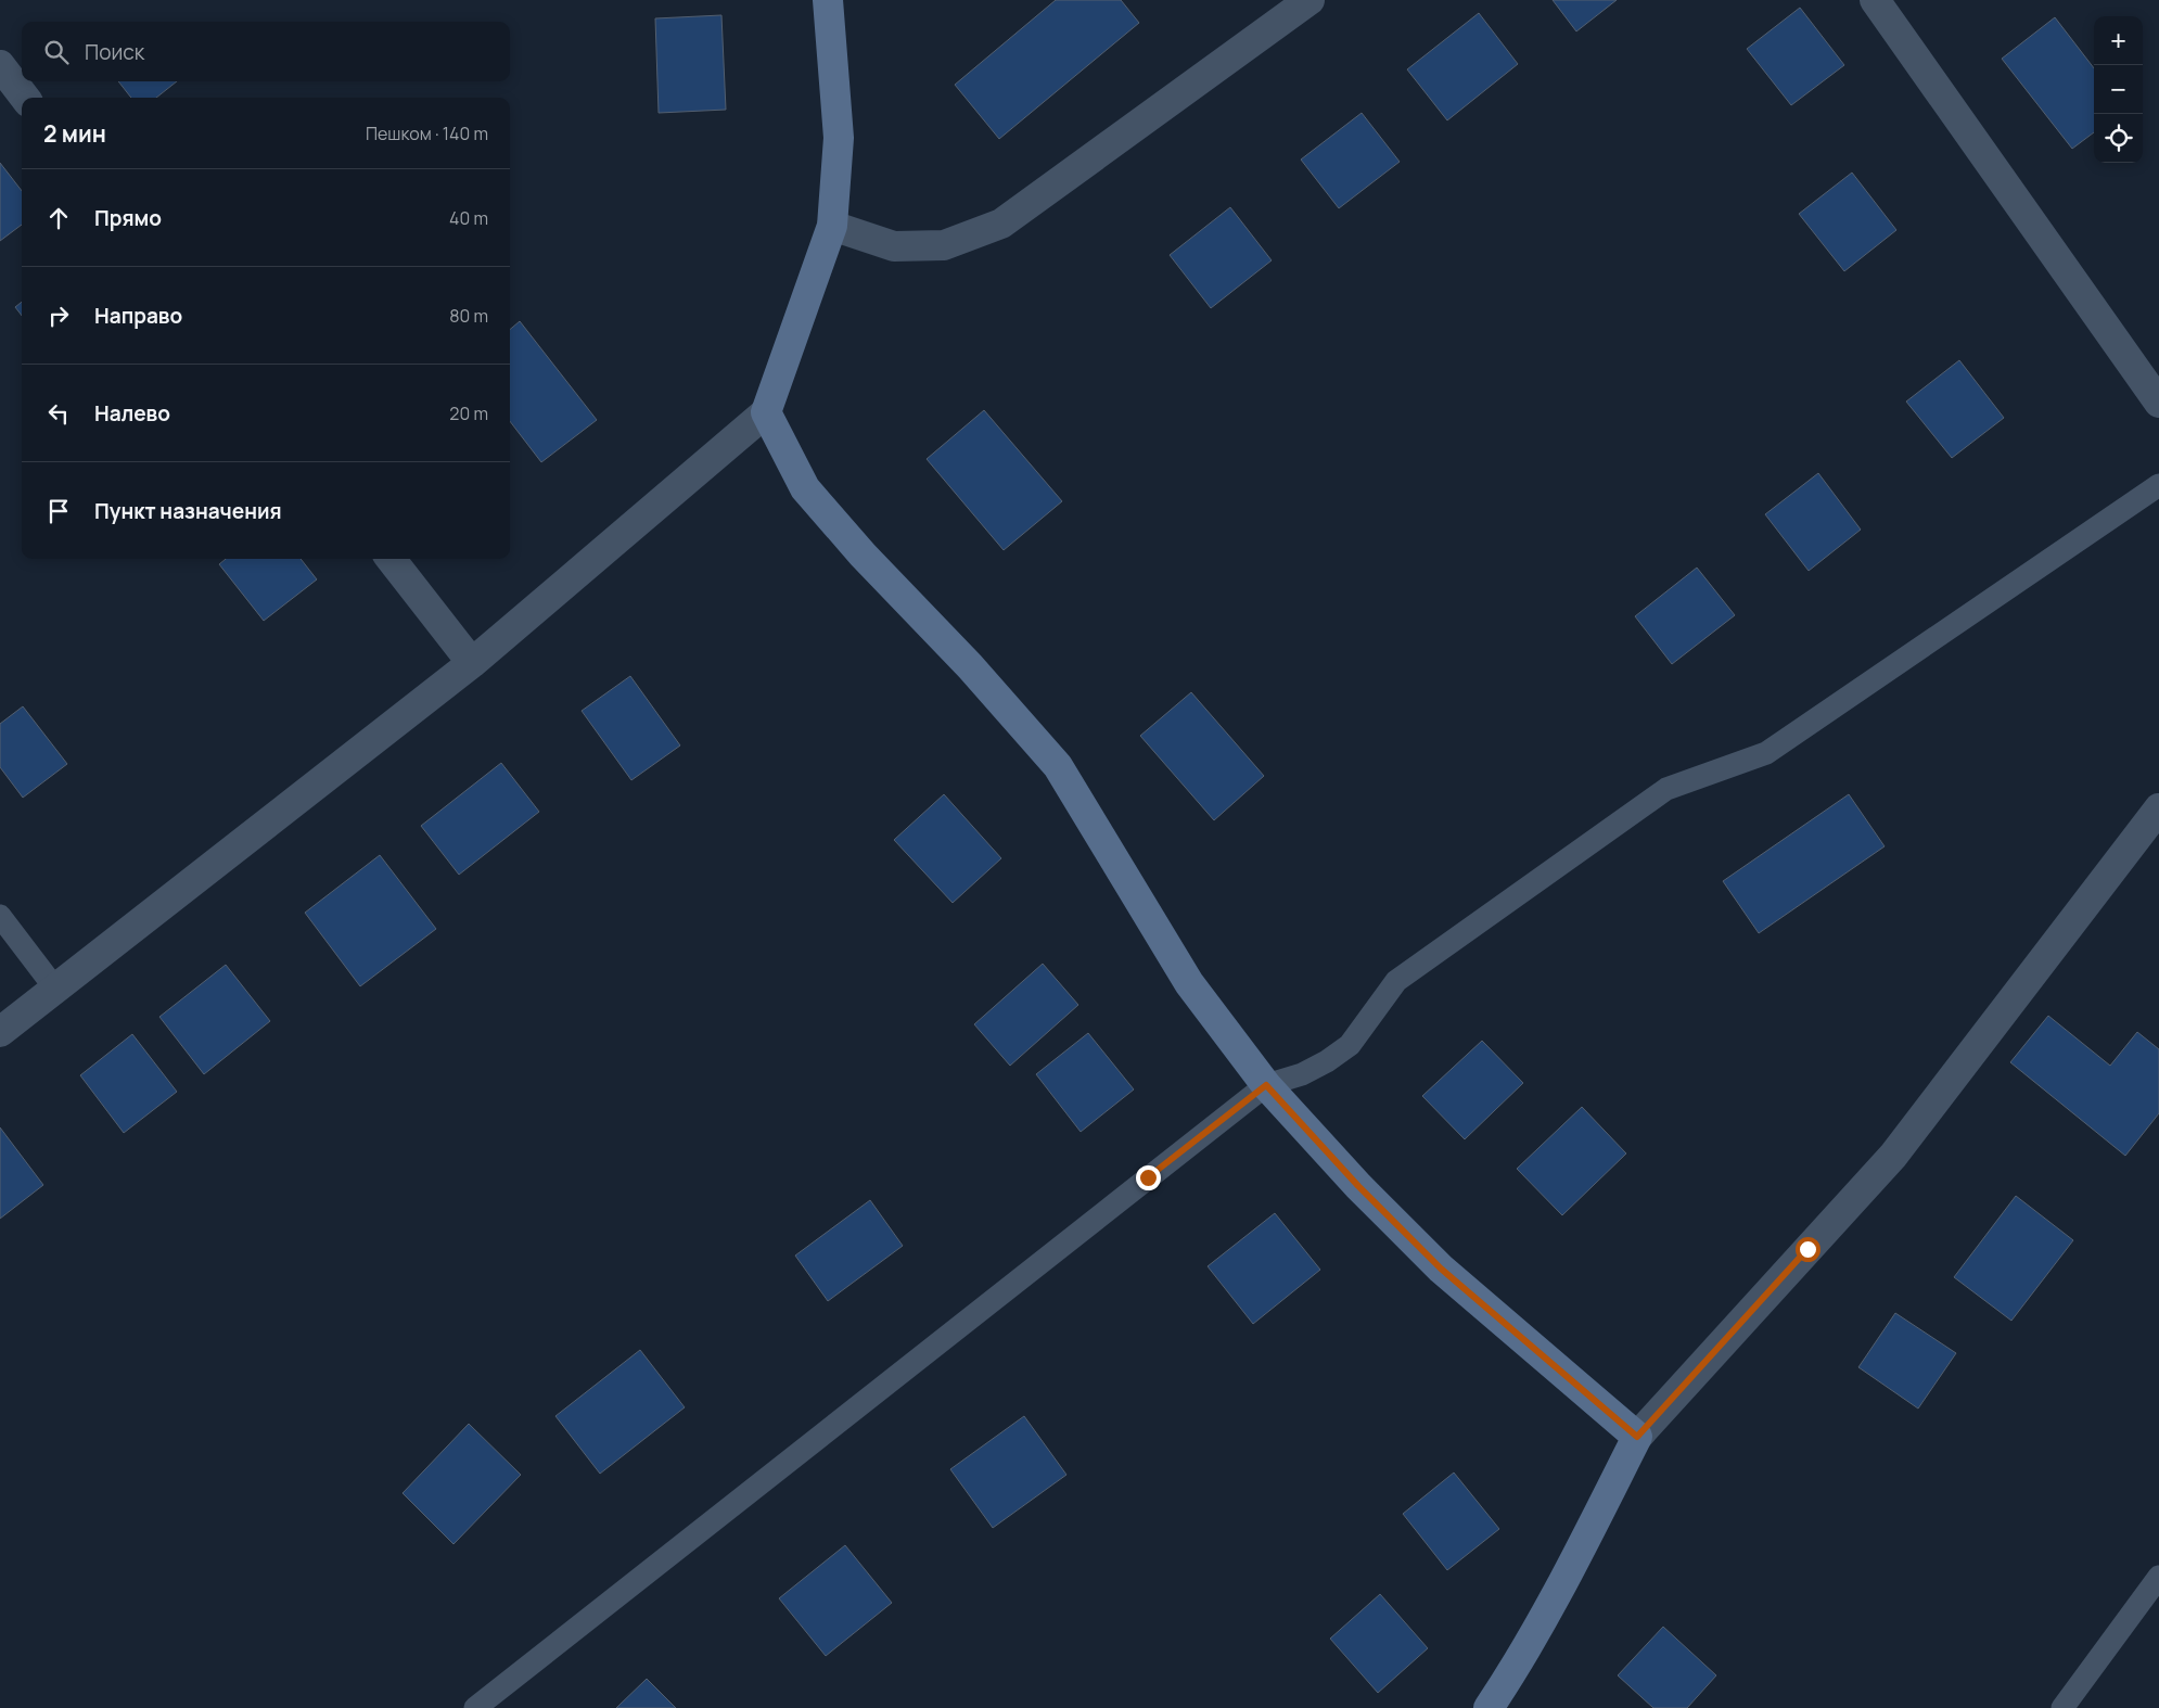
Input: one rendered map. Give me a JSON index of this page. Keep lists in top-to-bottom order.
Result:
{
  "page": {
    "map_buttons": ["+", "−"],
    "search": "Поиск",
    "heading": ["2 мин", "Пешком · 140 m"],
    "list": [
      ["Прямо", "40 m"],
      ["Направо", "80 m"],
      ["Налево", "20 m"],
      "Пункт назначения"
    ]
  }
}
